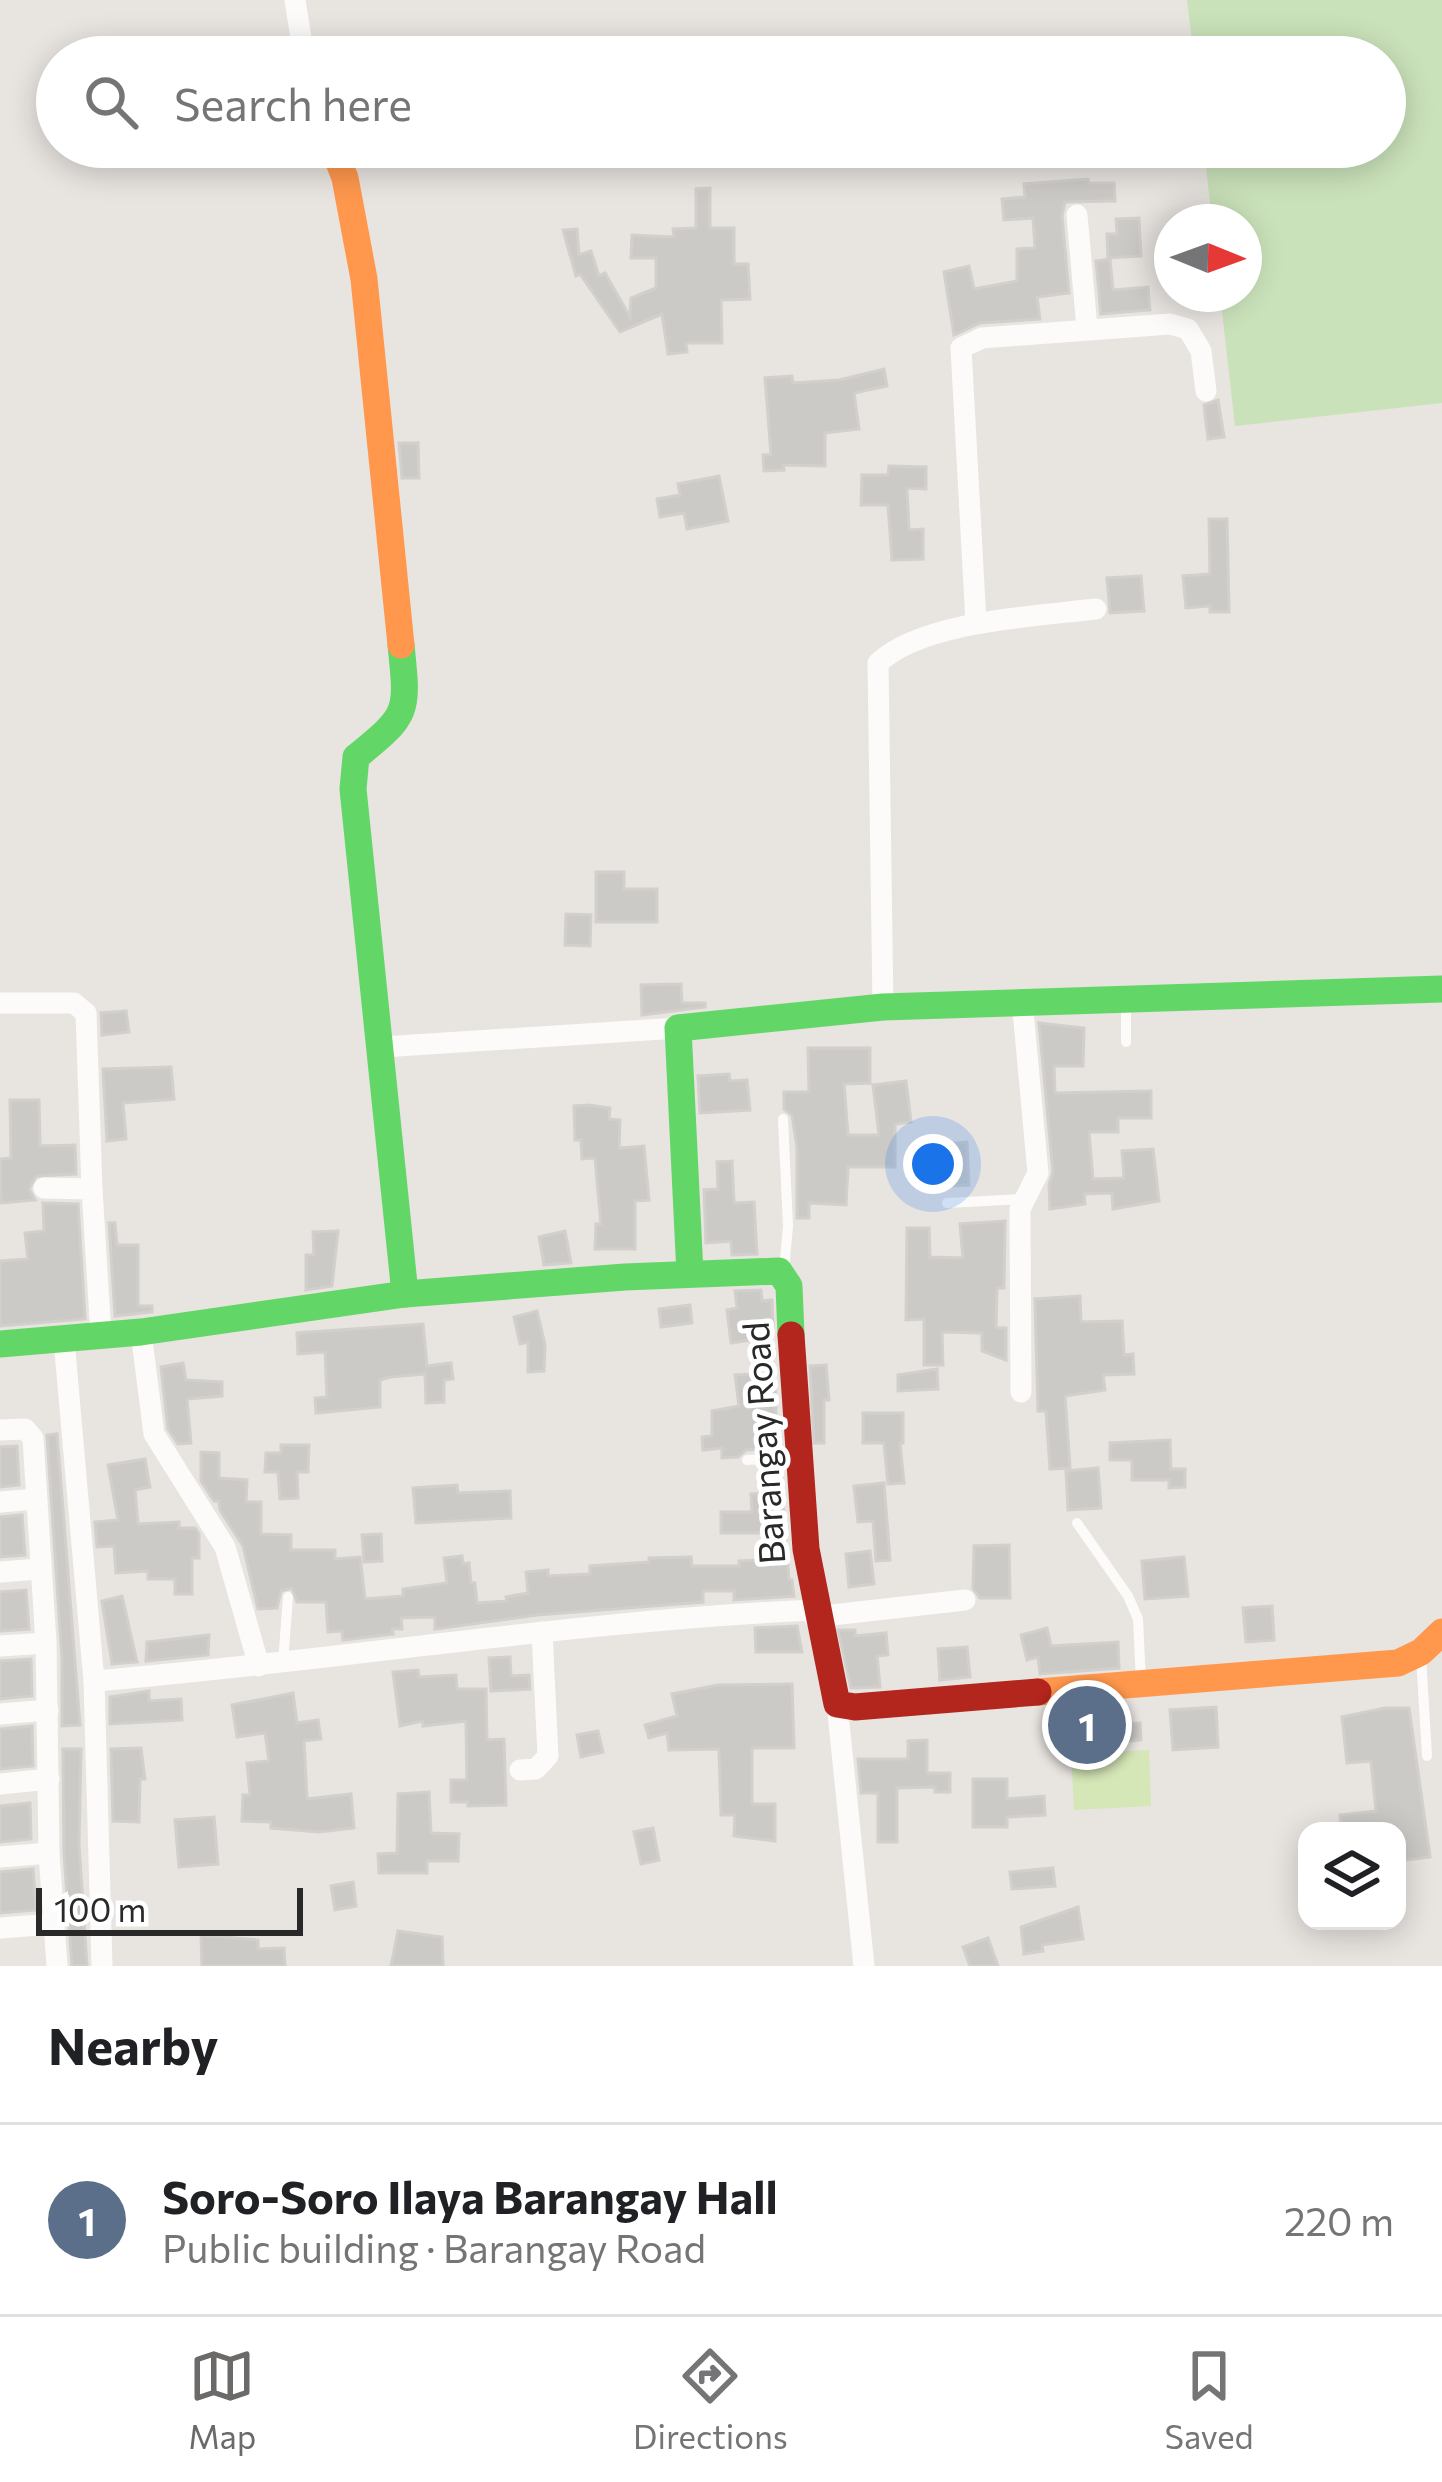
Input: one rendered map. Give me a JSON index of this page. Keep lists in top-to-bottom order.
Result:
{
  "streets": {
    "street": ["Barangay Road"]
  },
  "scale_bar": "100 m",
  "north": "right",
  "page": {
    "search": "Search here",
    "pins": "1",
    "scale": "100 m",
    "heading": "Nearby",
    "list": [
      {
        "mark": "1",
        "name": "Soro-Soro Ilaya Barangay Hall",
        "note": "Public building · Barangay Road",
        "value": "220 m"
      }
    ],
    "nav": ["Map", "Directions", "Saved"]
  }
}
